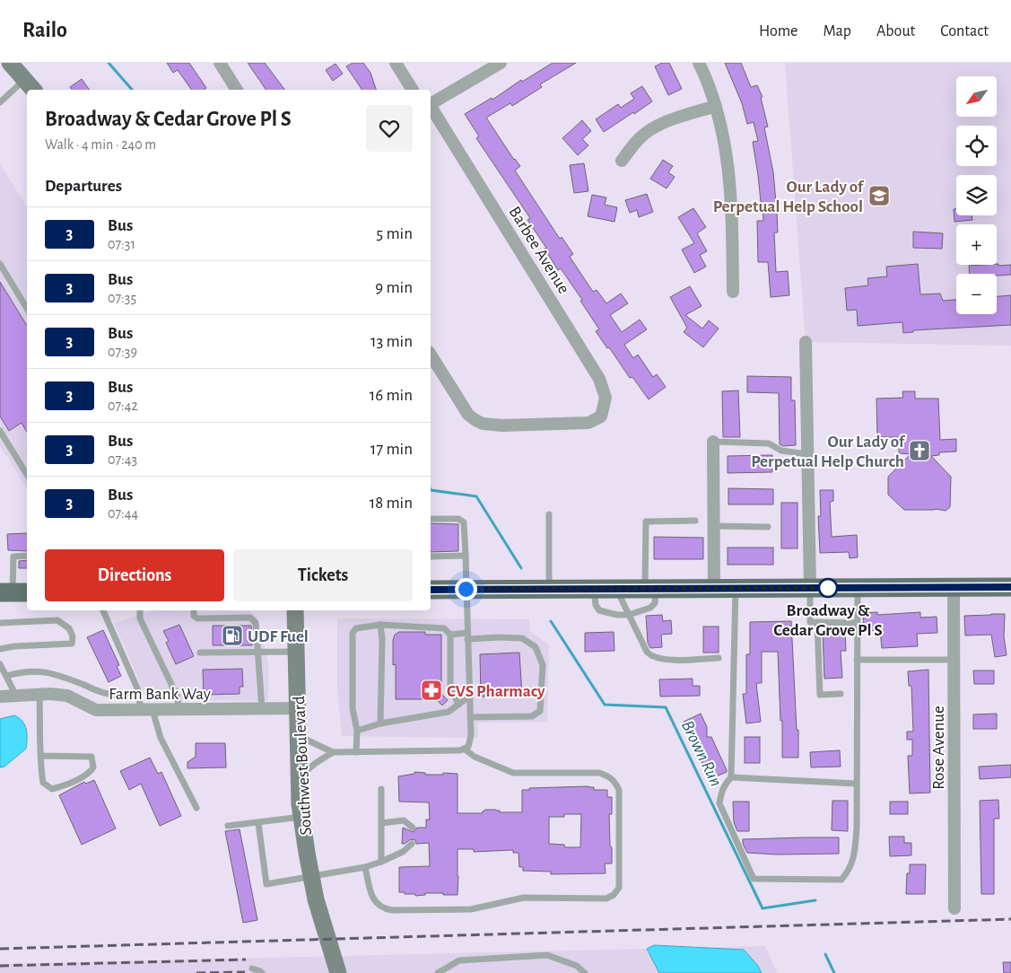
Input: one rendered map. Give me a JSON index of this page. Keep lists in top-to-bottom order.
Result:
{
  "streets": {
    "street": [
      "Barbee Avenue",
      "Farm Bank Way",
      "Rose Avenue",
      "Southwest Boulevard"
    ]
  },
  "crossings": [
    ["Farm Bank Way", "Southwest Boulevard"]
  ],
  "water": ["Brown Run"],
  "places": {
    "school or university": ["Our Lady of Perpetual Help School"],
    "church": ["Our Lady of Perpetual Help Church"],
    "other": ["Broadway & Cedar Grove Pl S"],
    "fuel station": ["UDF Fuel"],
    "pharmacy": ["CVS Pharmacy"]
  },
  "lines": ["bus line 3"],
  "north": "bottom left",
  "page": {
    "header": "Railo",
    "nav": [
      "Home",
      "Map",
      "About",
      "Contact"
    ],
    "map_buttons": ["+", "−"],
    "heading": [
      ["Broadway & Cedar Grove Pl S", "Walk · 4 min · 240 m"],
      "Departures"
    ],
    "list": [
      {
        "mark": "3",
        "name": "Bus",
        "note": "07:31",
        "value": "5 min"
      },
      {
        "mark": "3",
        "name": "Bus",
        "note": "07:35",
        "value": "9 min"
      },
      {
        "mark": "3",
        "name": "Bus",
        "note": "07:39",
        "value": "13 min"
      },
      {
        "mark": "3",
        "name": "Bus",
        "note": "07:42",
        "value": "16 min"
      },
      {
        "mark": "3",
        "name": "Bus",
        "note": "07:43",
        "value": "17 min"
      },
      {
        "mark": "3",
        "name": "Bus",
        "note": "07:44",
        "value": "18 min"
      }
    ],
    "buttons": ["Directions", "Tickets"]
  }
}
